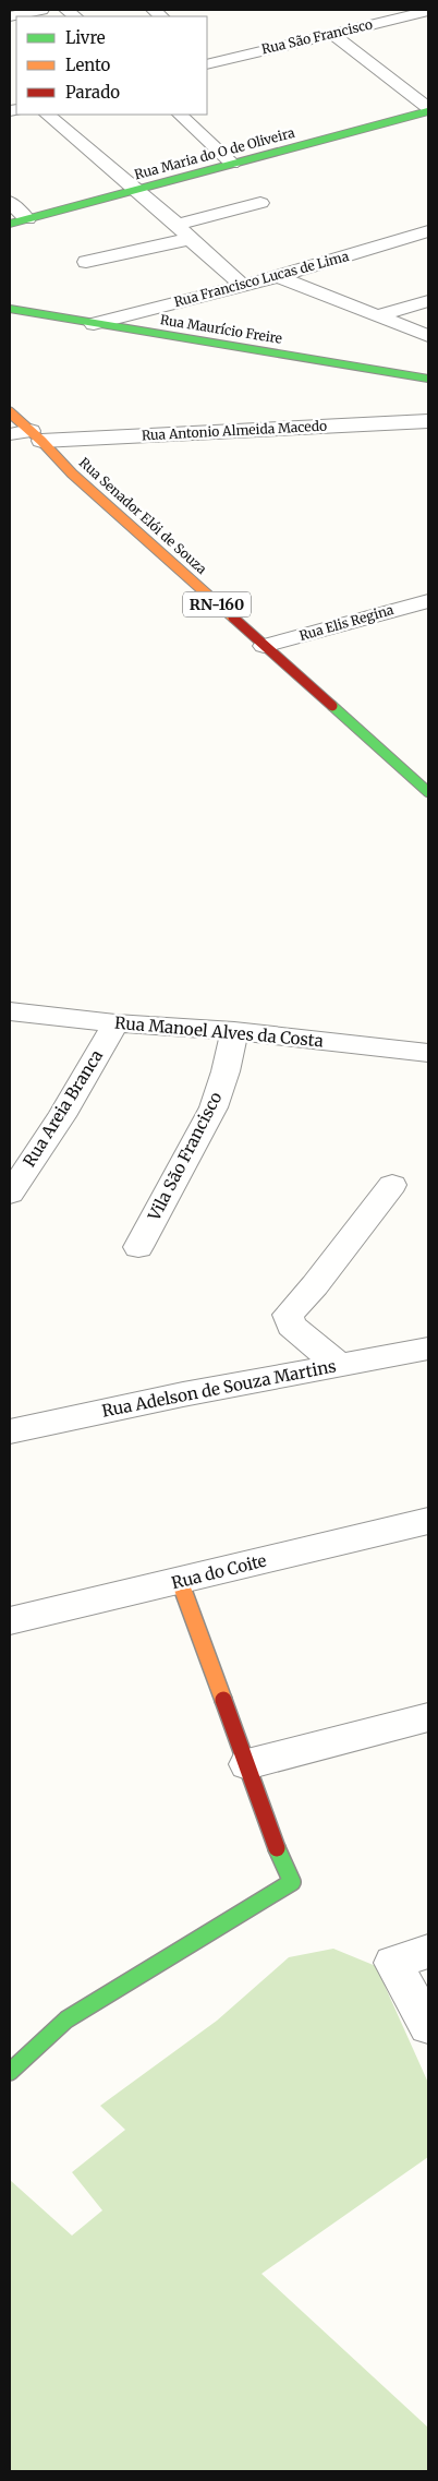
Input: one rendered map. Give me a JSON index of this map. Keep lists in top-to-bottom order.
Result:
{
  "streets": {
    "street": [
      "Rua São Francisco",
      "Rua Maria do O de Oliveira",
      "Rua Francisco Lucas de Lima",
      "Rua Maurício Freire",
      "Rua Antonio Almeida Macedo",
      "Rua Senador Elói de Souza",
      "RN-160",
      "Rua Elis Regina",
      "Rua Manoel Alves da Costa",
      "Rua Areia Branca",
      "Vila São Francisco",
      "Rua Adelson de Souza Martins",
      "Rua do Coite"
    ]
  },
  "crossings": [
    ["Rua Francisco Lucas de Lima", "Rua Maurício Freire"],
    ["Rua Antonio Almeida Macedo", "Rua Senador Elói de Souza"],
    ["Rua Senador Elói de Souza", "Rua Elis Regina"],
    ["Rua Manoel Alves da Costa", "Rua Areia Branca"],
    ["Rua Manoel Alves da Costa", "Vila São Francisco"]
  ],
  "legend": ["Livre", "Lento", "Parado"]
}
